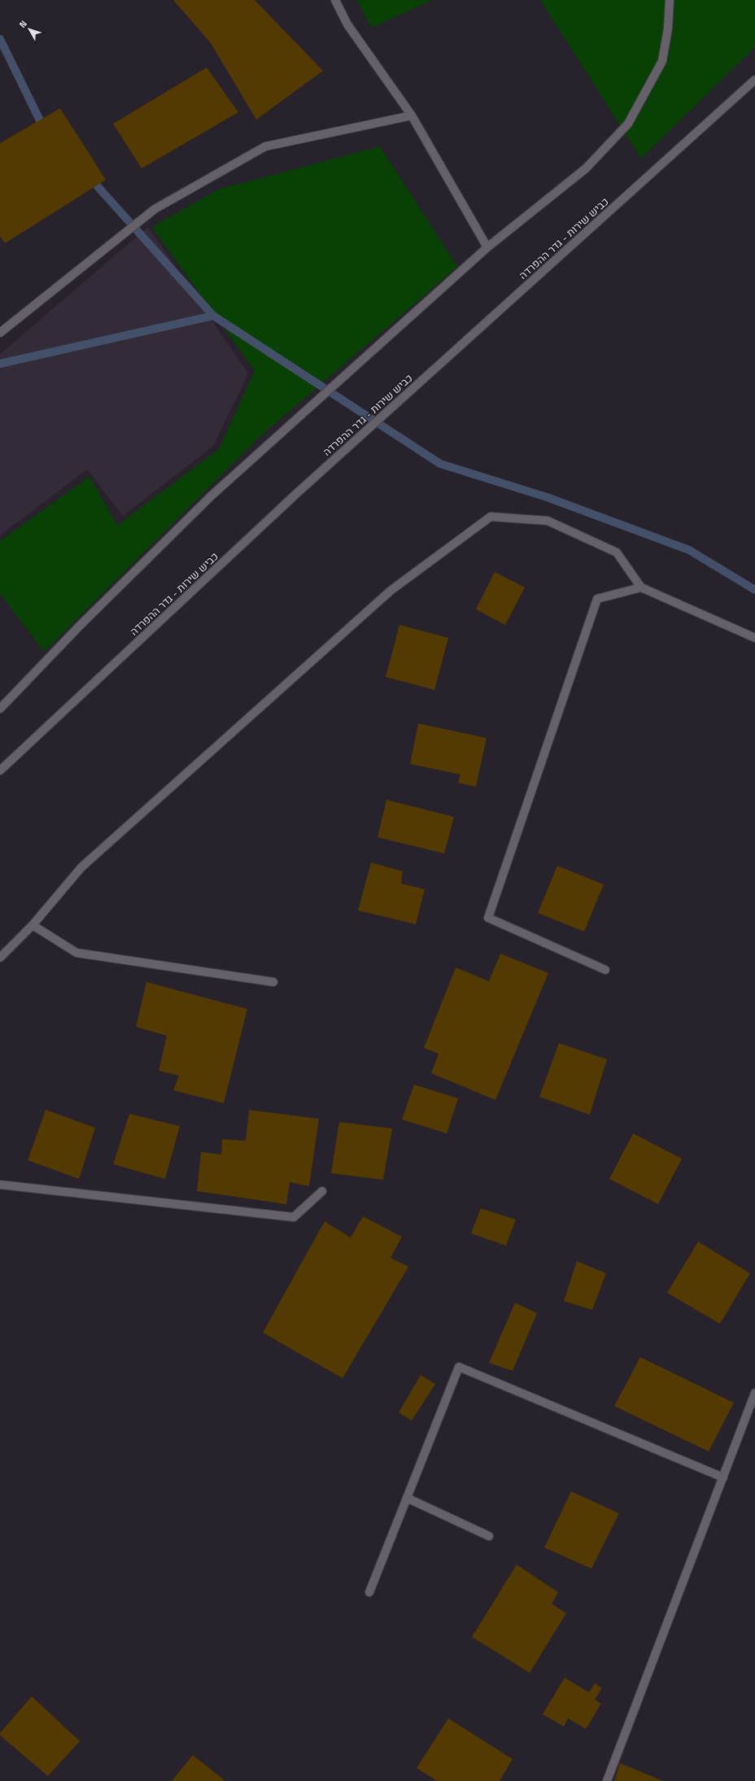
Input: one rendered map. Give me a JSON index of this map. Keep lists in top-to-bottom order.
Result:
{
  "streets": {
    "street": ["כביש שירות - גדר ההפרדה"]
  },
  "north": "top left"
}
